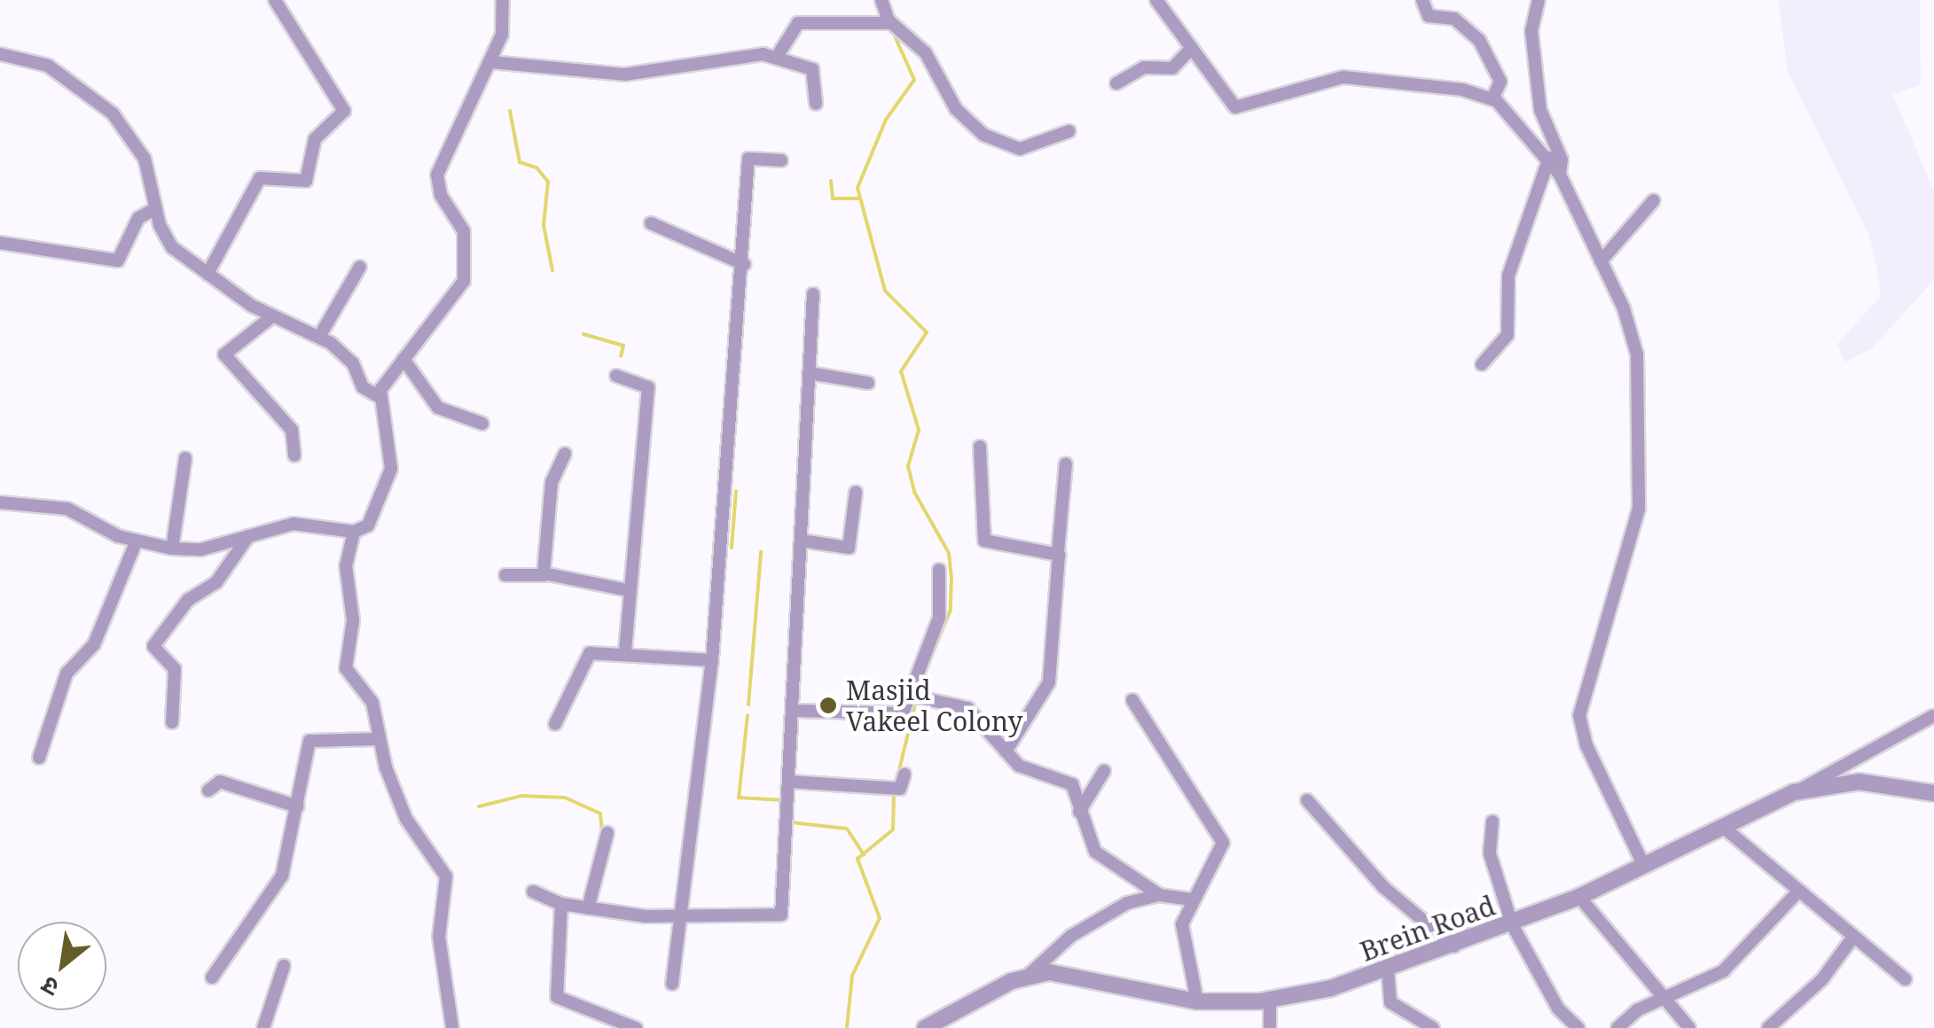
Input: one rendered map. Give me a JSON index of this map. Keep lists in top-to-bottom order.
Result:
{
  "streets": {
    "street": ["Brein Road"]
  },
  "places": ["Masjid Vakeel Colony"],
  "north": "bottom left"
}
